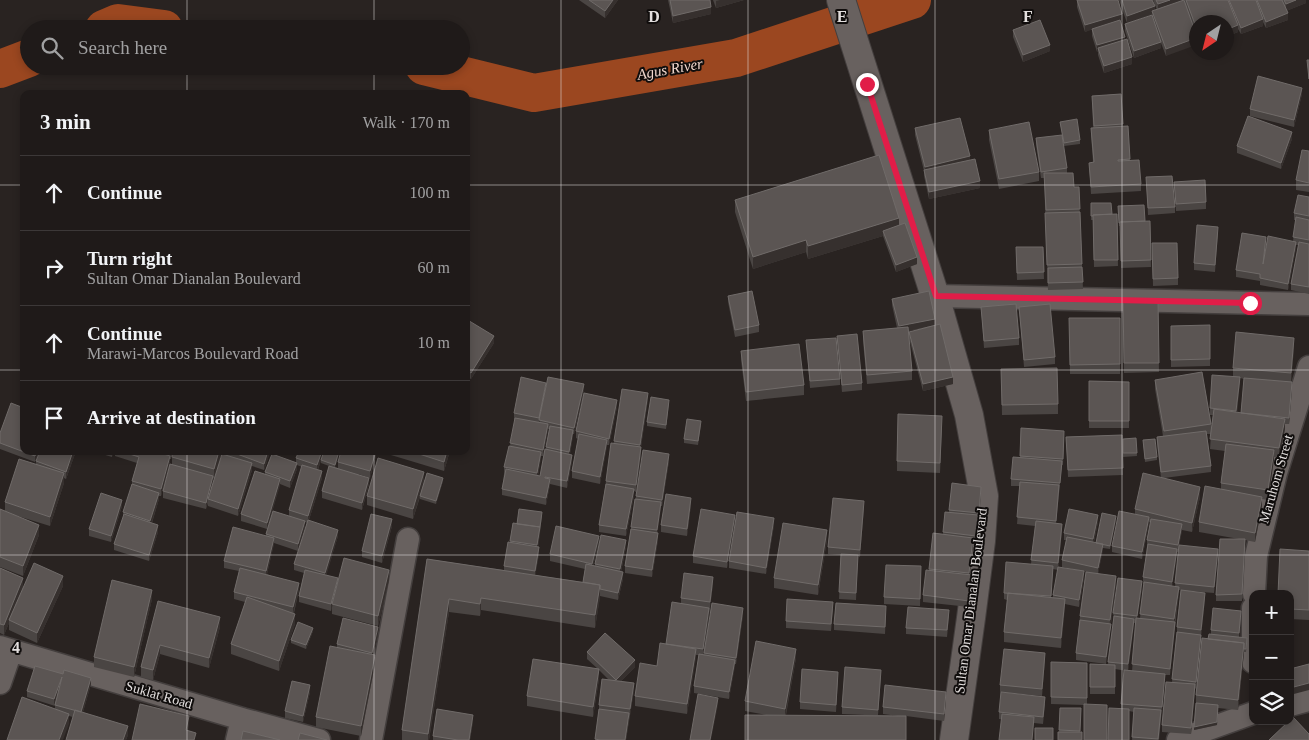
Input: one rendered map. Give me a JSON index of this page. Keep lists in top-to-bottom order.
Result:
{
  "streets": {
    "main road": ["Sultan Omar Dianalan Boulevard"],
    "street": ["Maruhom Street", "Suklat Road"]
  },
  "water": ["Agus River"],
  "north": "bottom left",
  "page": {
    "search": "Search here",
    "heading": ["3 min", "Walk · 170 m"],
    "list": [
      ["Continue", "100 m"],
      ["Turn right", "Sultan Omar Dianalan Boulevard", "60 m"],
      ["Continue", "Marawi-Marcos Boulevard Road", "10 m"],
      "Arrive at destination"
    ],
    "map_buttons": ["+", "−"]
  },
  "grid": {
    "columns": ["D", "E", "F"],
    "rows": ["4"]
  }
}
